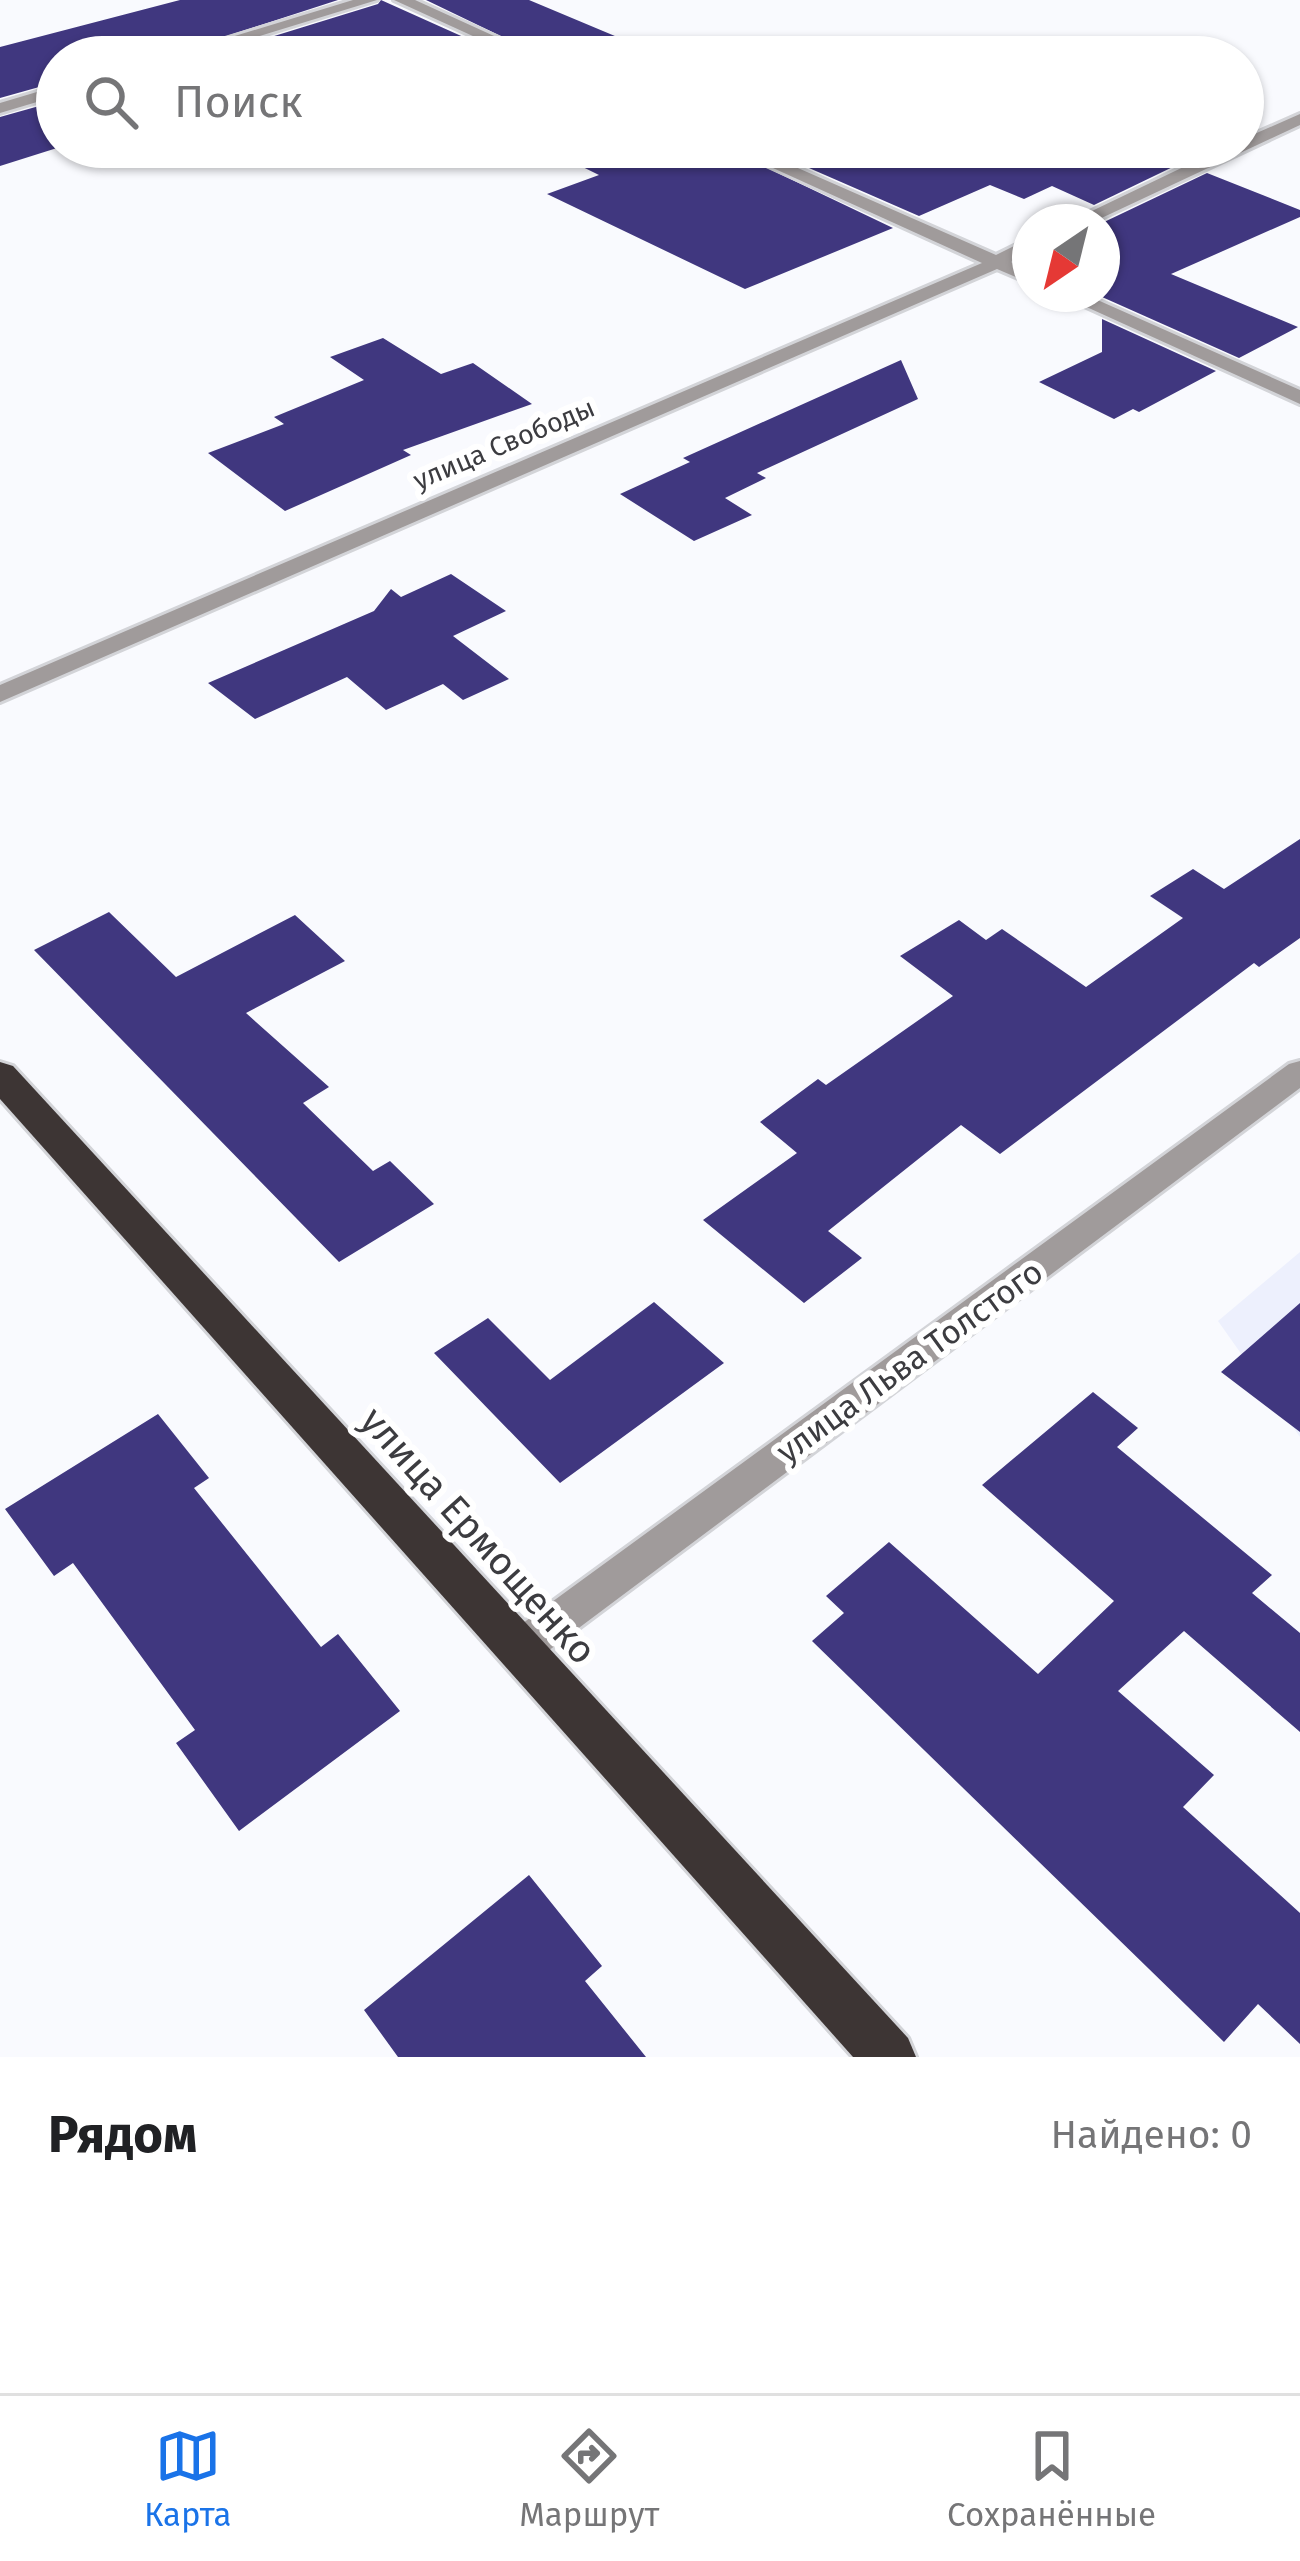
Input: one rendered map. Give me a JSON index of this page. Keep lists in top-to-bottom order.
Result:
{
  "streets": {
    "highway": ["улица Ермощенко"],
    "street": ["улица Свободы", "улица Льва Толстого"]
  },
  "crossings": [
    ["улица Льва Толстого", "улица Ермощенко"]
  ],
  "north": "bottom left",
  "page": {
    "search": "Поиск",
    "heading": ["Рядом", "Найдено: 0"],
    "nav": ["Карта", "Маршрут", "Сохранённые"]
  }
}
